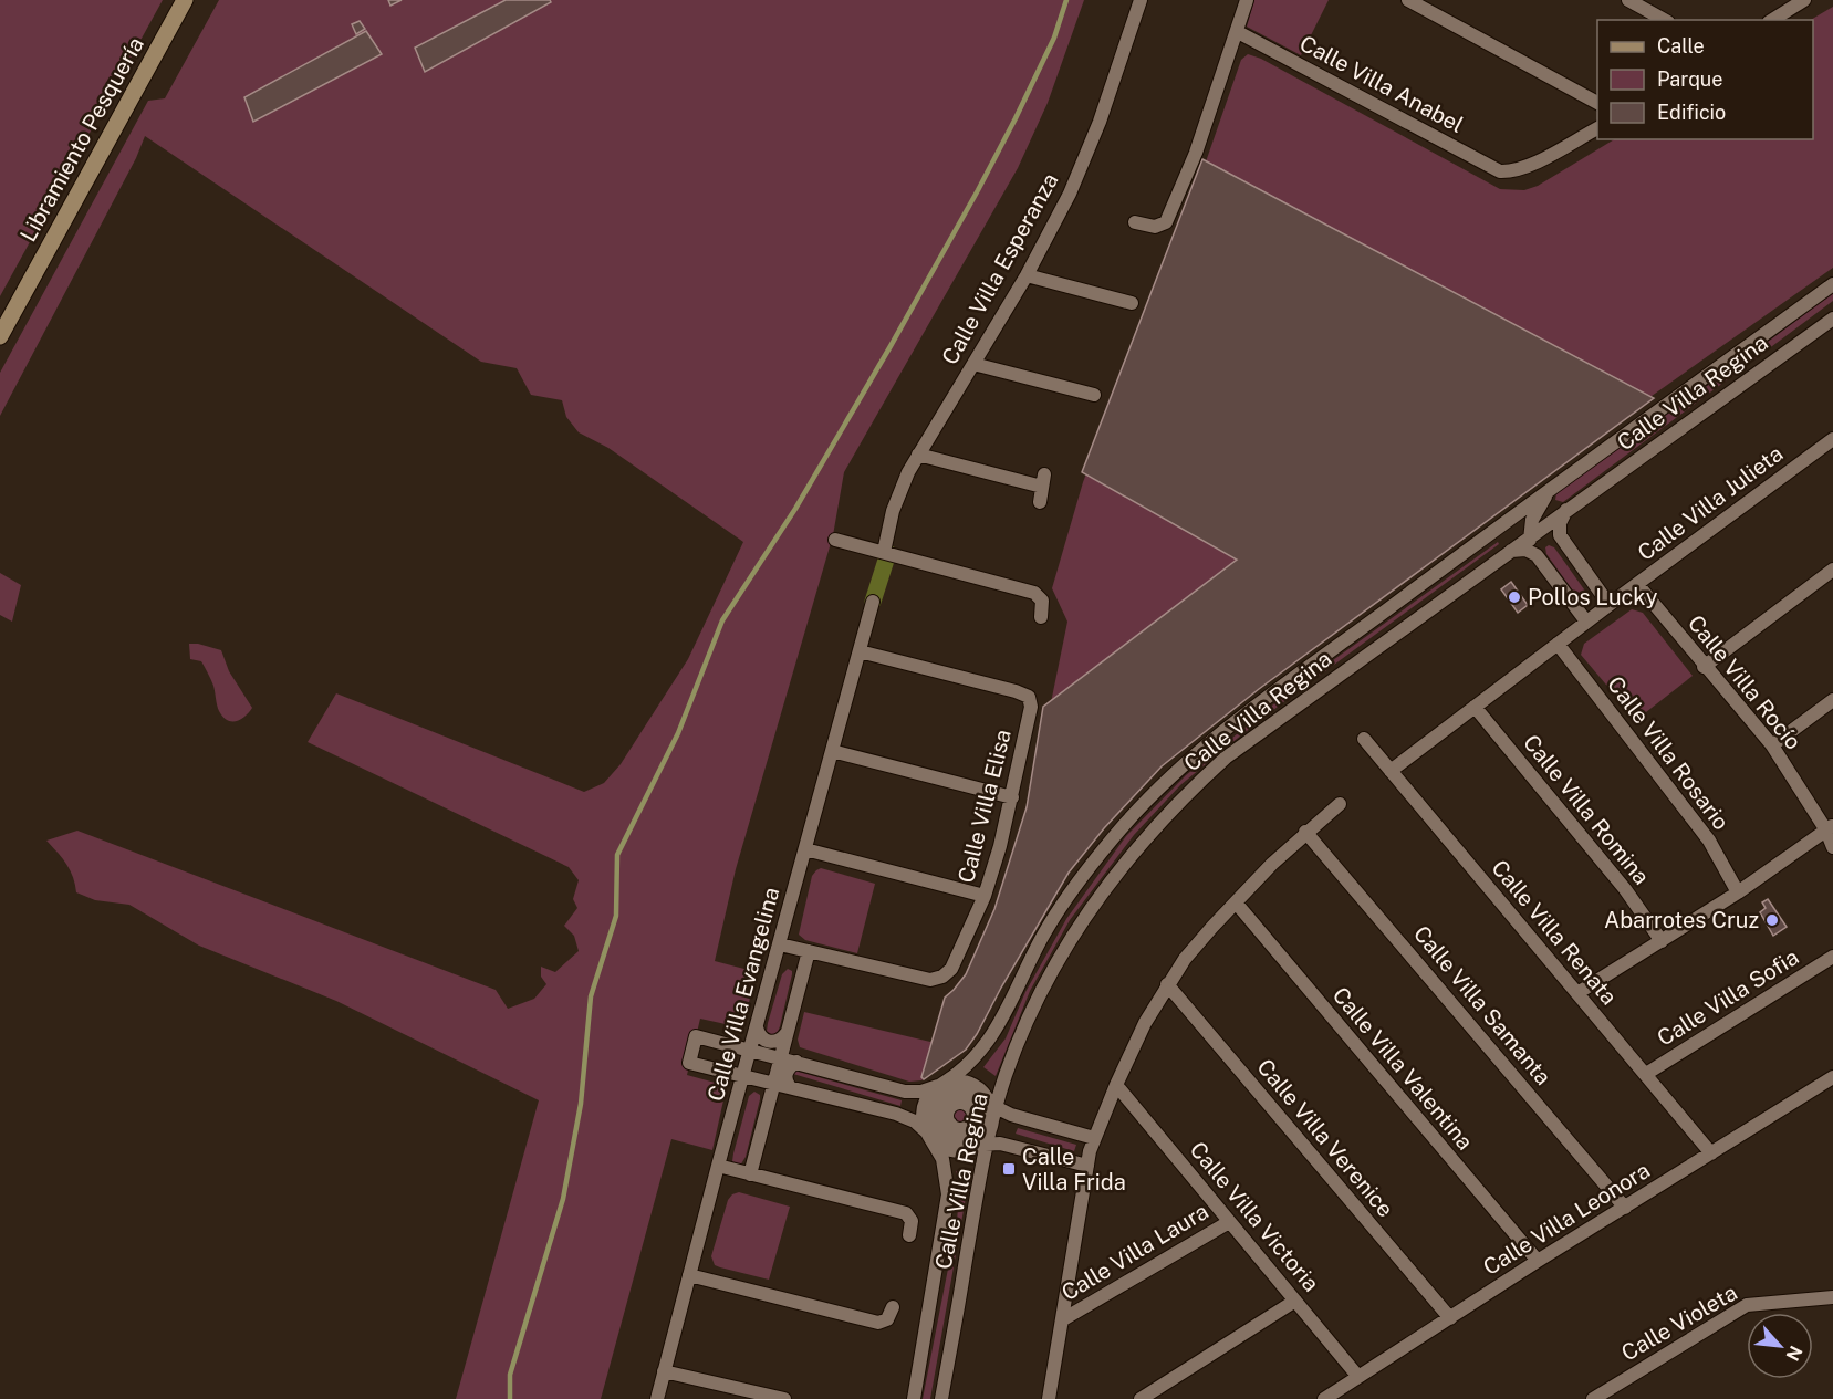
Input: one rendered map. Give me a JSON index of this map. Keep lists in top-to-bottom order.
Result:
{
  "streets": {
    "main road": ["Libramiento Pesquería"],
    "street": [
      "Calle Villa Anabel",
      "Calle Villa Esperanza",
      "Calle Villa Regina",
      "Calle Villa Julieta",
      "Calle Villa Rocío",
      "Calle Villa Rosario",
      "Calle Villa Elisa",
      "Calle Villa Romina",
      "Calle Villa Renata",
      "Calle Villa Evangelina",
      "Calle Villa Sofia",
      "Calle Villa Samanta",
      "Calle Villa Valentina",
      "Calle Villa Verenice",
      "Calle Villa Victoria",
      "Calle Villa Leonora",
      "Calle Villa Laura",
      "Calle Violeta"
    ]
  },
  "crossings": [
    ["Calle Villa Julieta", "Calle Villa Rocío"],
    ["Calle Villa Julieta", "Calle Villa Rosario"],
    ["Calle Villa Julieta", "Calle Villa Romina"],
    ["Calle Villa Julieta", "Calle Villa Renata"],
    ["Calle Villa Elisa", "Calle Villa Evangelina"],
    ["Calle Villa Renata", "Calle Villa Sofia"],
    ["Calle Villa Renata", "Calle Villa Leonora"],
    ["Calle Villa Samanta", "Calle Villa Leonora"],
    ["Calle Villa Valentina", "Calle Villa Leonora"],
    ["Calle Villa Verenice", "Calle Villa Leonora"],
    ["Calle Villa Victoria", "Calle Villa Leonora"],
    ["Calle Villa Victoria", "Calle Villa Laura"]
  ],
  "places": {
    "other": ["Pollos Lucky", "Abarrotes Cruz"],
    "transit": ["Calle Villa Frida"]
  },
  "legend": ["Calle", "Parque", "Edificio"],
  "north": "bottom right"
}
